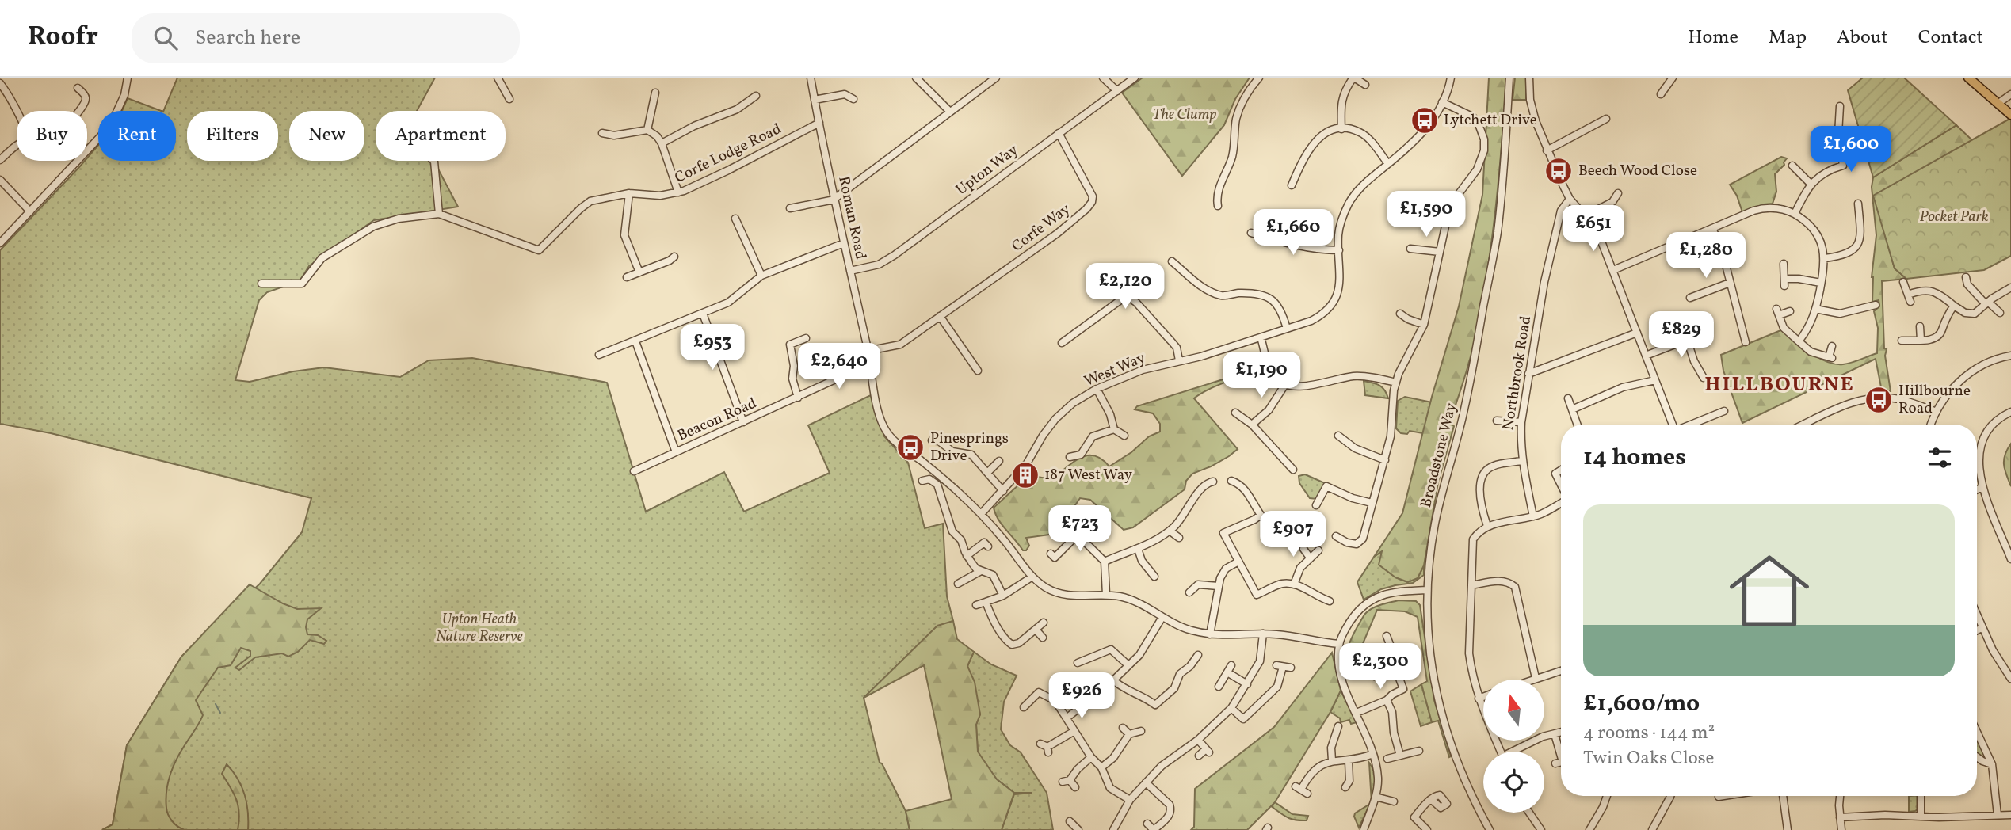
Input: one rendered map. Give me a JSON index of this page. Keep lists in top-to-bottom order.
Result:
{
  "streets": {
    "street": [
      "Corfe Lodge Road",
      "Upton Way",
      "Roman Road",
      "Corfe Way",
      "West Way",
      "Northbrook Road",
      "Beacon Road",
      "Broadstone Way"
    ]
  },
  "crossings": [
    ["Corfe Lodge Road", "Roman Road"],
    ["Upton Way", "Roman Road"],
    ["Upton Way", "Corfe Way"],
    ["Roman Road", "Corfe Way"],
    ["Roman Road", "Beacon Road"]
  ],
  "districts": ["HILLBOURNE"],
  "parks": ["The Clump", "Pocket Park", "Upton Heath Nature Reserve"],
  "places": {
    "bus stop": [
      "Lytchett Drive",
      "Beech Wood Close",
      "Hillbourne Road",
      "Pinesprings Drive"
    ],
    "building": ["187 West Way"]
  },
  "north": "top",
  "page": {
    "header": "Roofr",
    "search": "Search here",
    "nav": [
      "Home",
      "Map",
      "About",
      "Contact"
    ],
    "chip": [
      "Buy",
      "Rent",
      "Filters",
      "New",
      "Apartment"
    ],
    "price": [
      "£1,600",
      "£1,590",
      "£651",
      "£1,660",
      "£1,280",
      "£2,120",
      "£829",
      "£953",
      "£2,640",
      "£1,190",
      "£723",
      "£907",
      "£2,300",
      "£926"
    ],
    "heading": "14 homes",
    "list": [
      {
        "name": "£1,600/mo",
        "note": "4 rooms · 144 m² · Twin Oaks Close"
      }
    ]
  }
}
